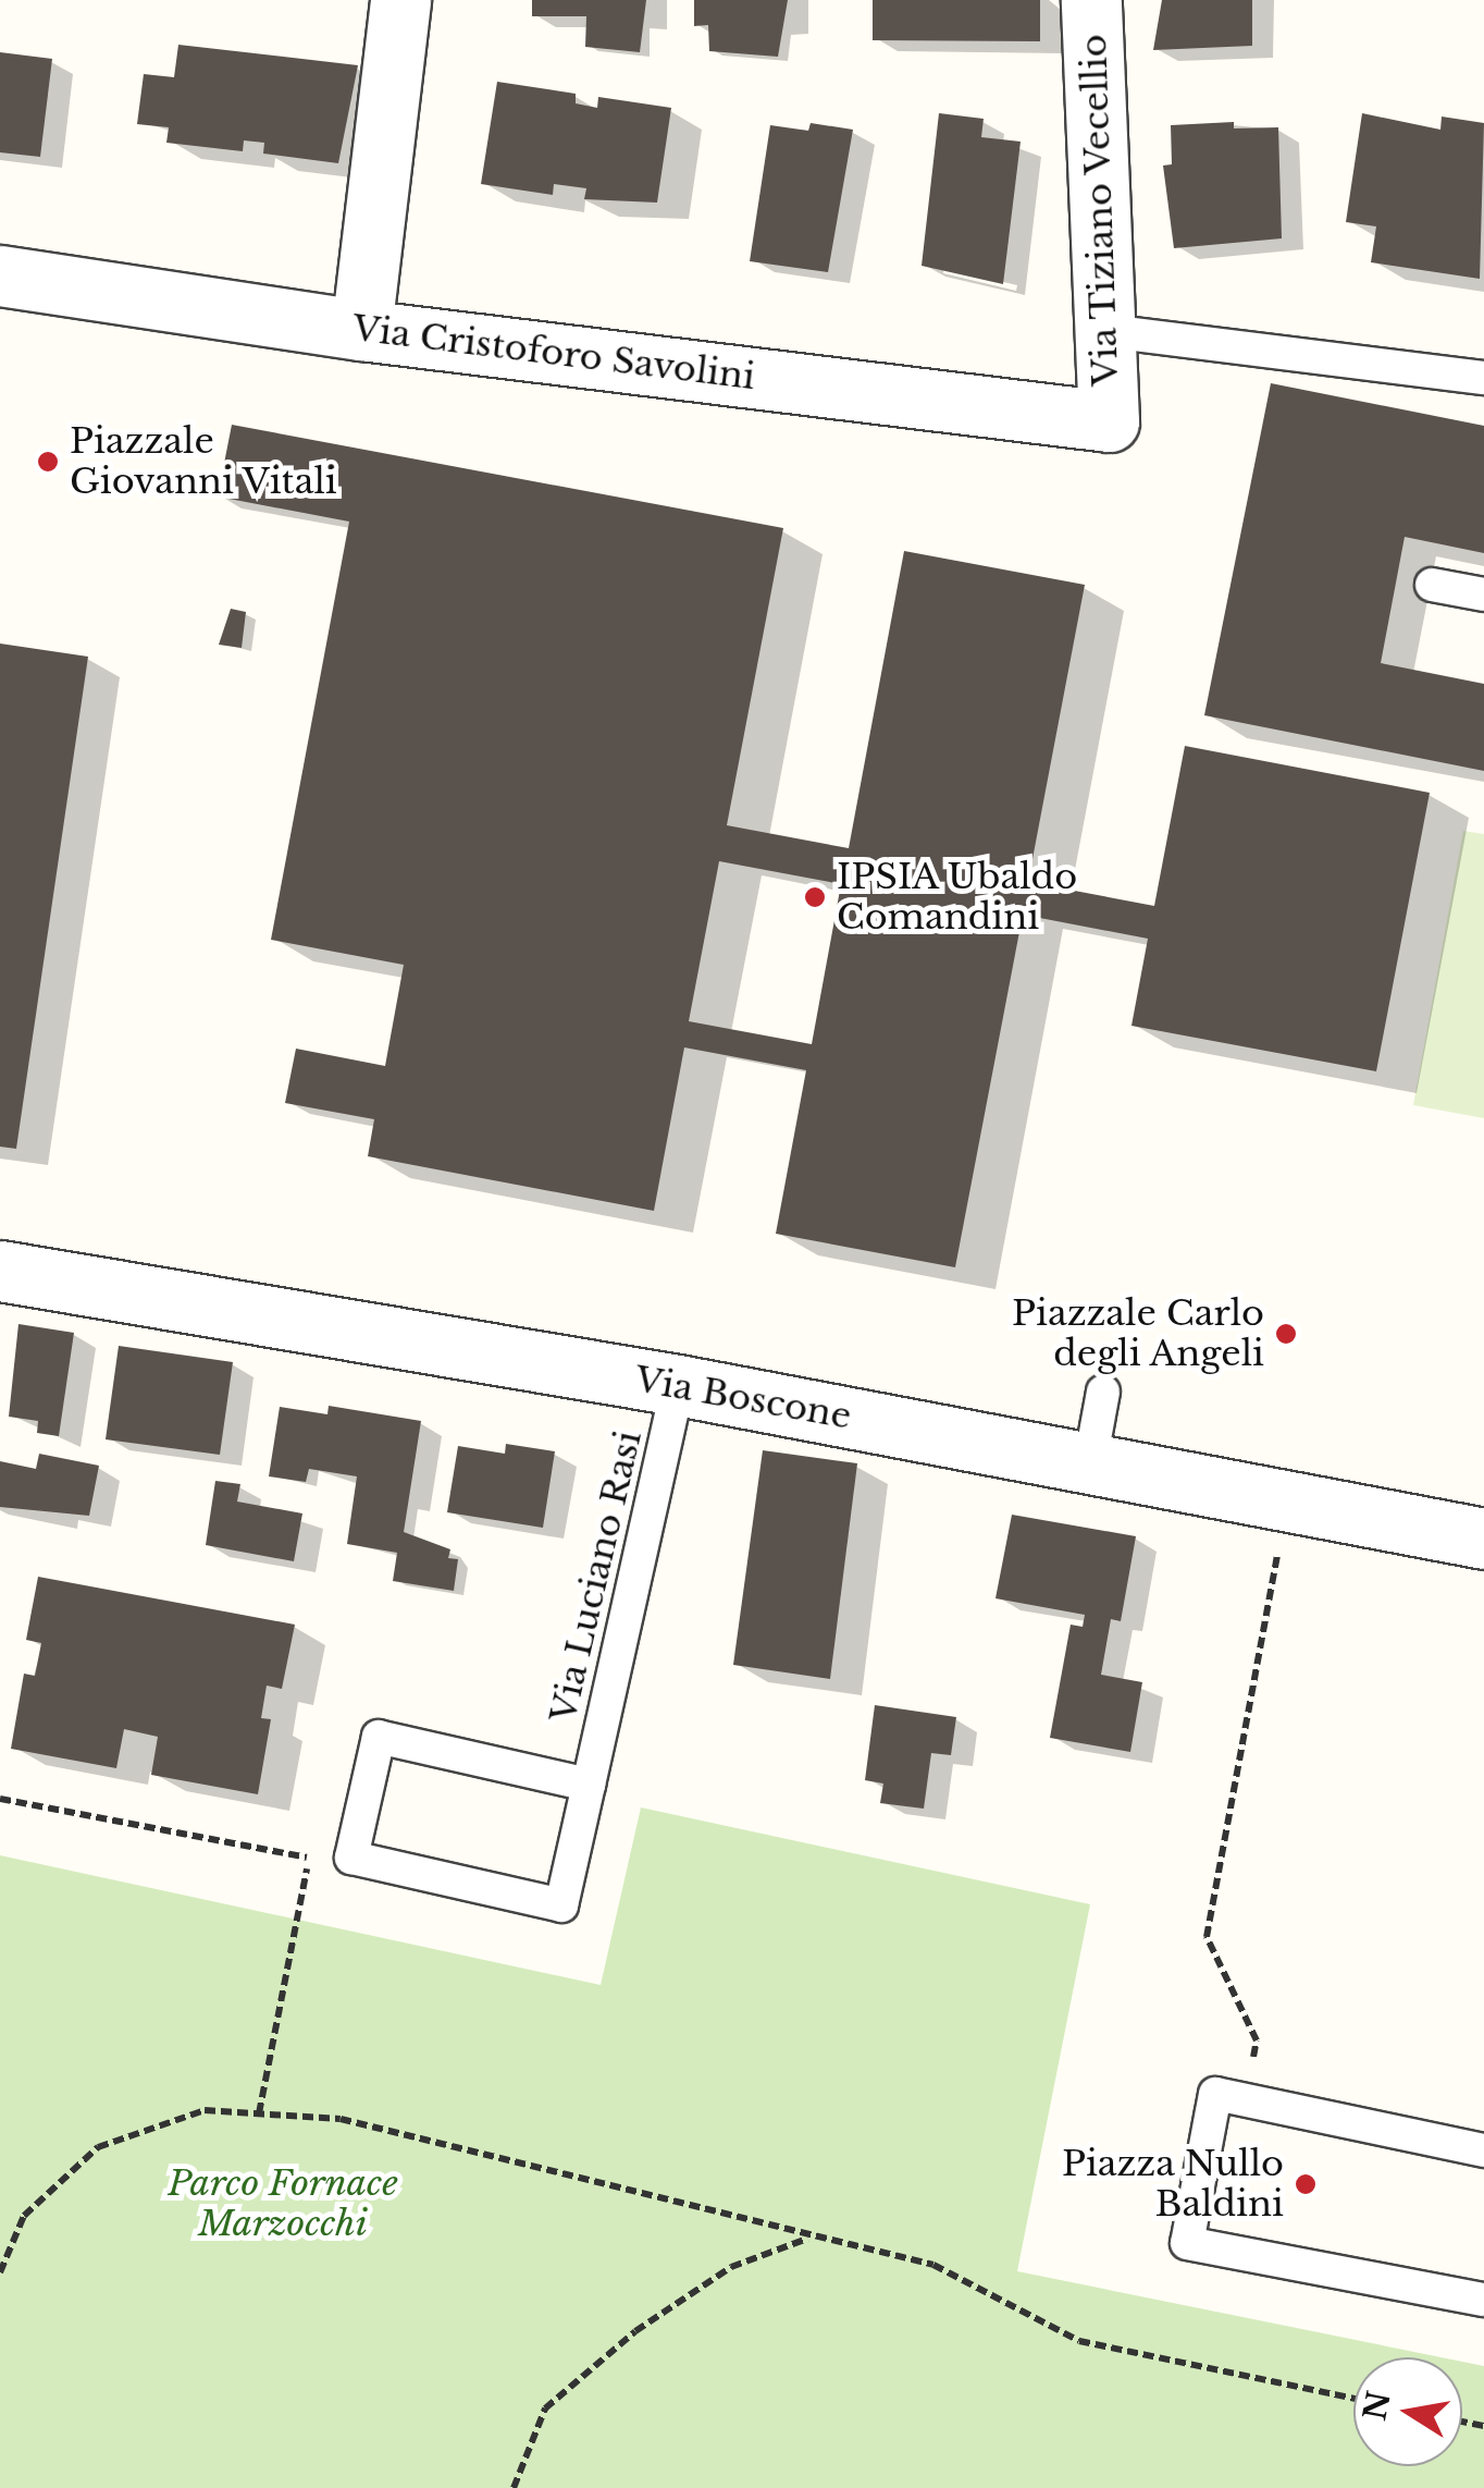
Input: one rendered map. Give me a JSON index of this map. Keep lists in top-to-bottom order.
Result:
{
  "streets": {
    "street": ["Via Tiziano Vecellio", "Via Cristoforo Savolini", "Via Boscone"],
    "lane": ["Via Luciano Rasi"]
  },
  "crossings": [
    ["Via Tiziano Vecellio", "Via Cristoforo Savolini"],
    ["Via Boscone", "Via Luciano Rasi"]
  ],
  "parks": ["Parco Fornace Marzocchi"],
  "places": [
    "Piazzale Giovanni Vitali",
    "IPSIA Ubaldo Comandini",
    "Piazzale Carlo degli Angeli",
    "Piazza Nullo Baldini"
  ],
  "north": "left"
}
